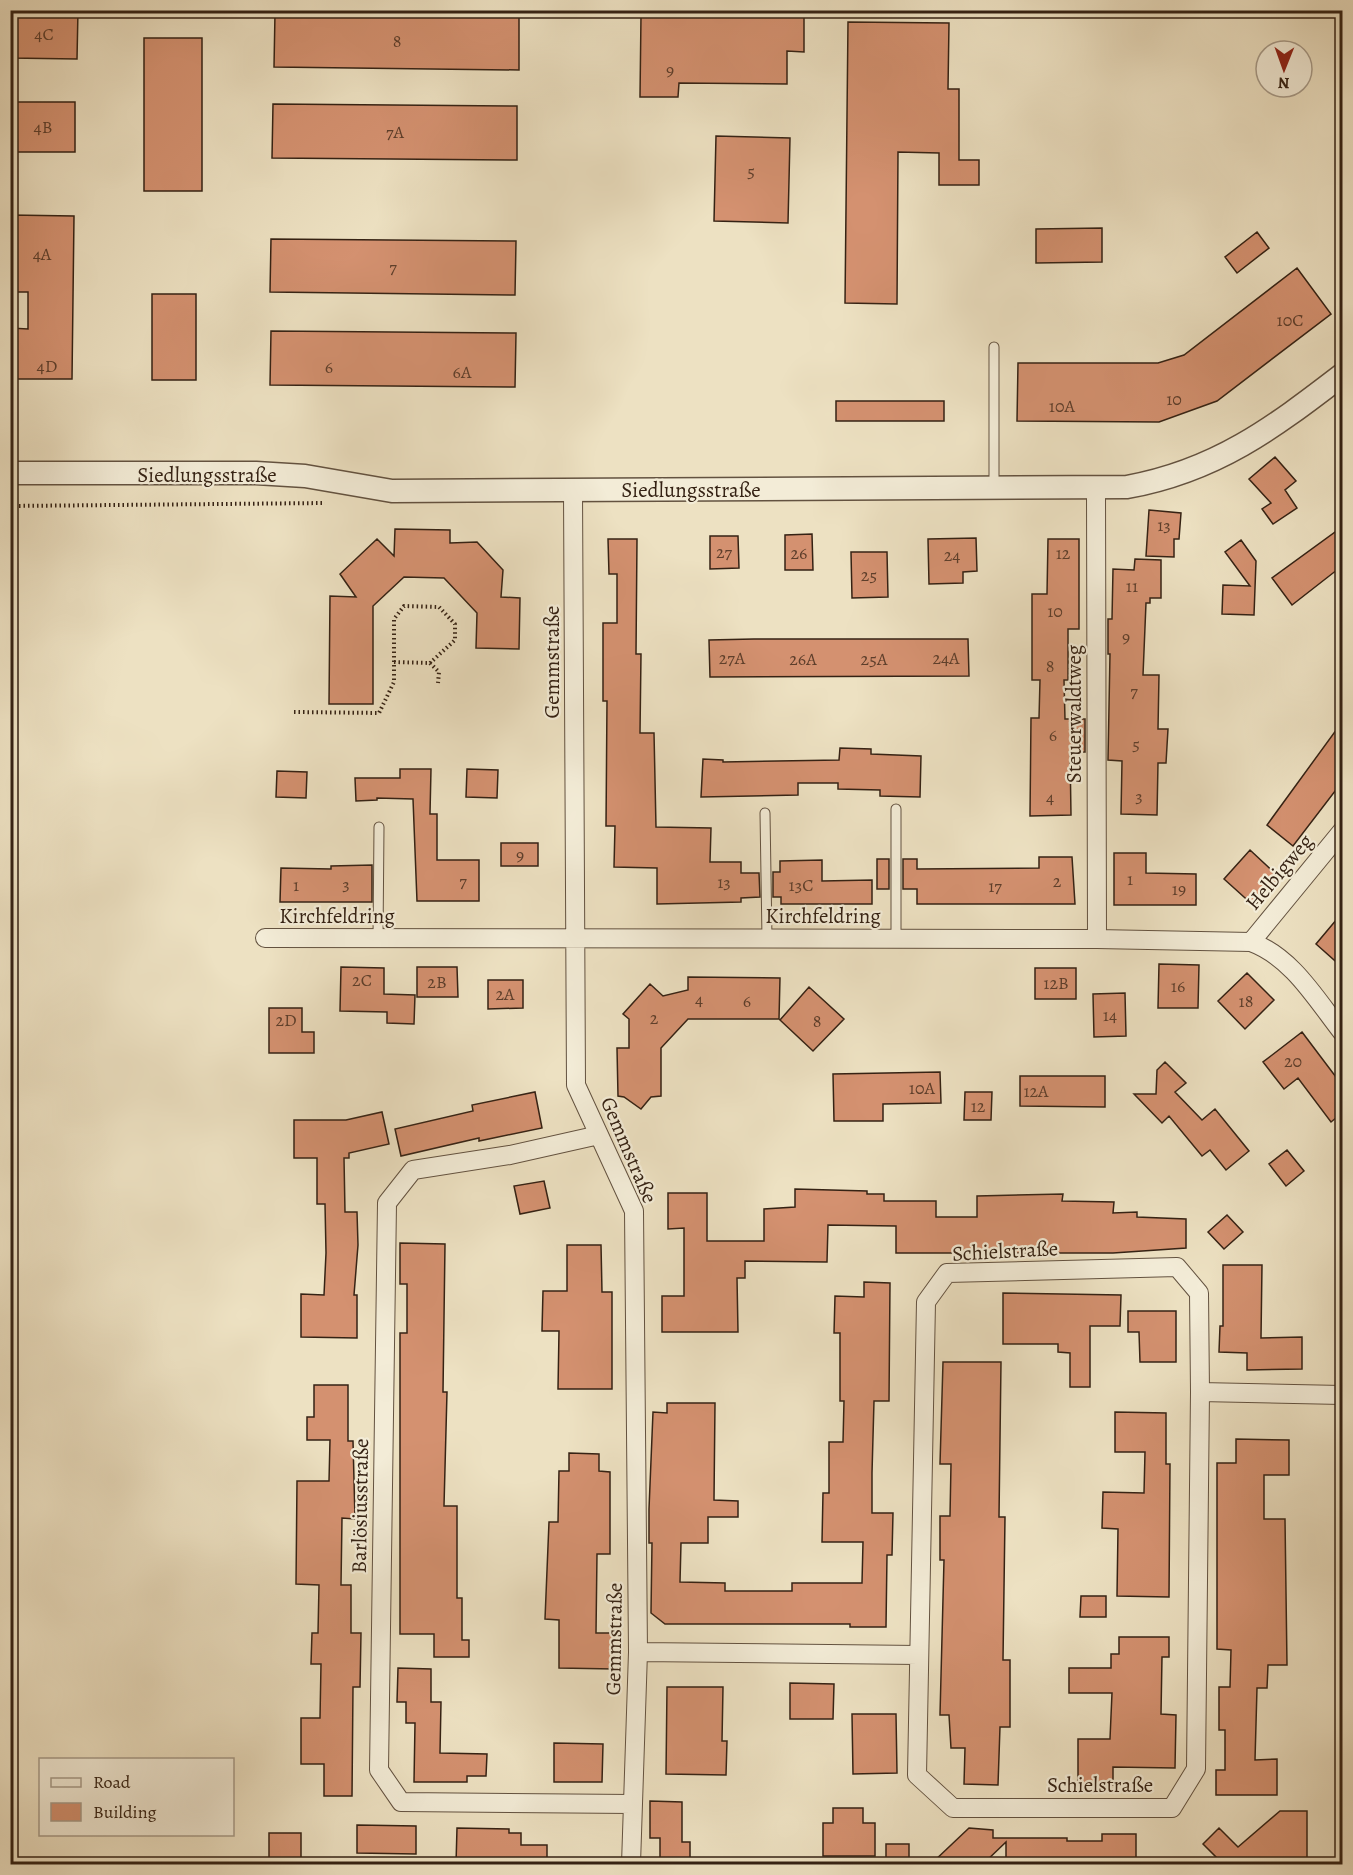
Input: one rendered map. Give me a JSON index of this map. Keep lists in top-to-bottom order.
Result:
{
  "streets": {
    "street": [
      "Siedlungsstraße",
      "Gemmstraße",
      "Steuerwaldtweg",
      "Helbigweg",
      "Kirchfeldring",
      "Schielstraße",
      "Barlösiusstraße"
    ]
  },
  "crossings": [
    ["Siedlungsstraße", "Gemmstraße"],
    ["Siedlungsstraße", "Steuerwaldtweg"],
    ["Gemmstraße", "Kirchfeldring"],
    ["Gemmstraße", "Barlösiusstraße"],
    ["Steuerwaldtweg", "Kirchfeldring"],
    ["Helbigweg", "Kirchfeldring"]
  ],
  "house_numbers": [
    "4C",
    "8",
    "9",
    "4B",
    "7A",
    "5",
    "4A",
    "7",
    "10C",
    "4D",
    "6",
    "6A",
    "10",
    "10A",
    "13",
    "27",
    "26",
    "12",
    "24",
    "25",
    "11",
    "10",
    "9",
    "27A",
    "24A",
    "26A",
    "25A",
    "8",
    "7",
    "6",
    "5",
    "3",
    "4",
    "9",
    "1",
    "7",
    "2",
    "13",
    "3",
    "1",
    "13C",
    "17",
    "19",
    "2C",
    "2B",
    "12B",
    "16",
    "2A",
    "4",
    "6",
    "18",
    "14",
    "2",
    "2D",
    "8",
    "20",
    "10A",
    "12A",
    "12"
  ],
  "legend": ["Road", "Building"],
  "north": "bottom"
}
